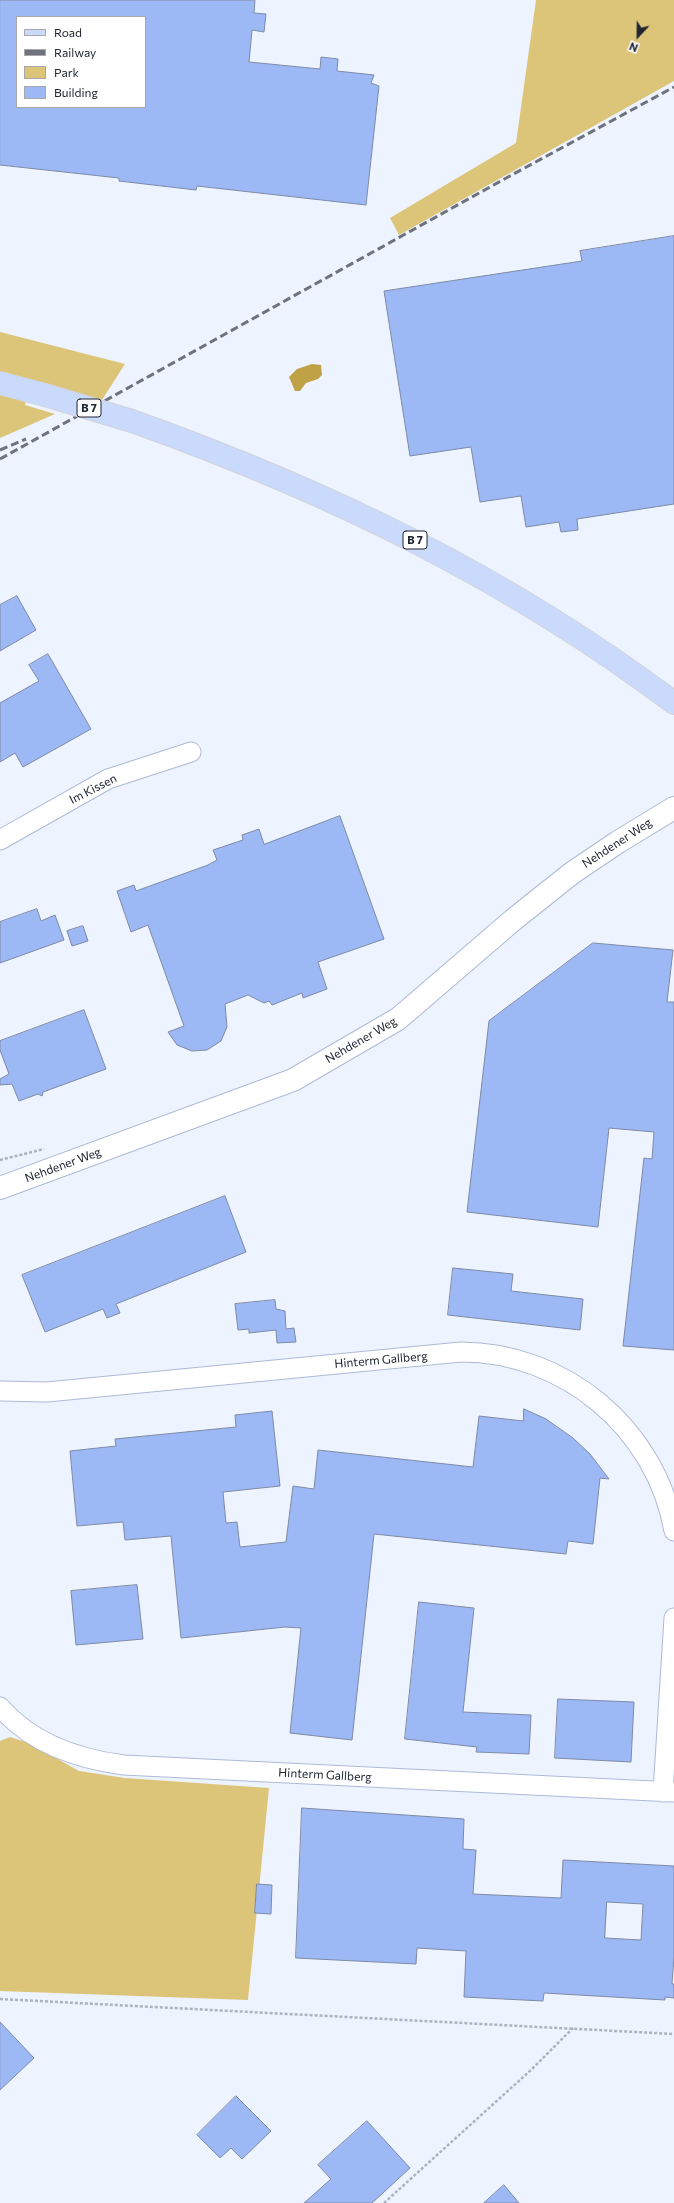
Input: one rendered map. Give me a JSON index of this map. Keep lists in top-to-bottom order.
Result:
{
  "streets": {
    "main road": ["B 7"],
    "street": ["Im Kissen", "Nehdener Weg", "Hinterm Gallberg"]
  },
  "legend": [
    "Road",
    "Railway",
    "Park",
    "Building"
  ],
  "north": "bottom"
}
